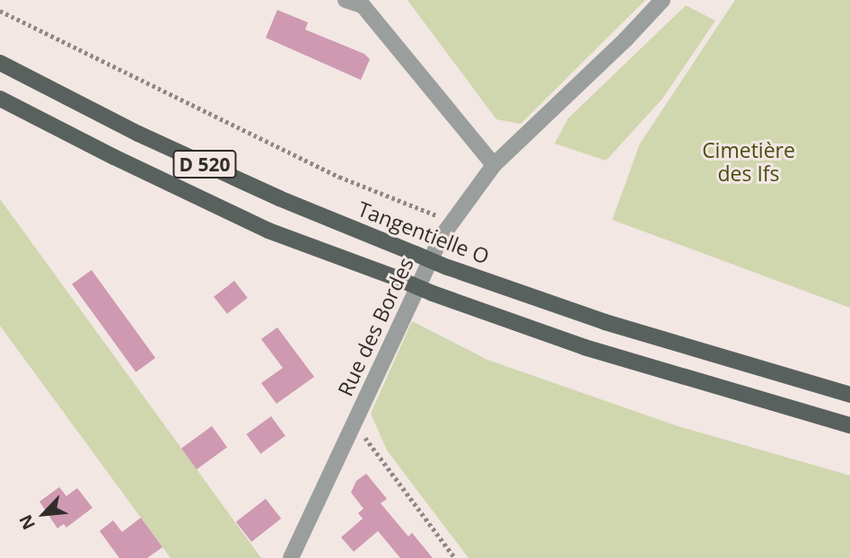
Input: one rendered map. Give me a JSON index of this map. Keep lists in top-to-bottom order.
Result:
{
  "streets": {
    "main road": ["D 520", "Tangentielle O"],
    "street": ["Rue des Bordes"]
  },
  "parks": ["Cimetière des Ifs"],
  "north": "bottom left"
}
